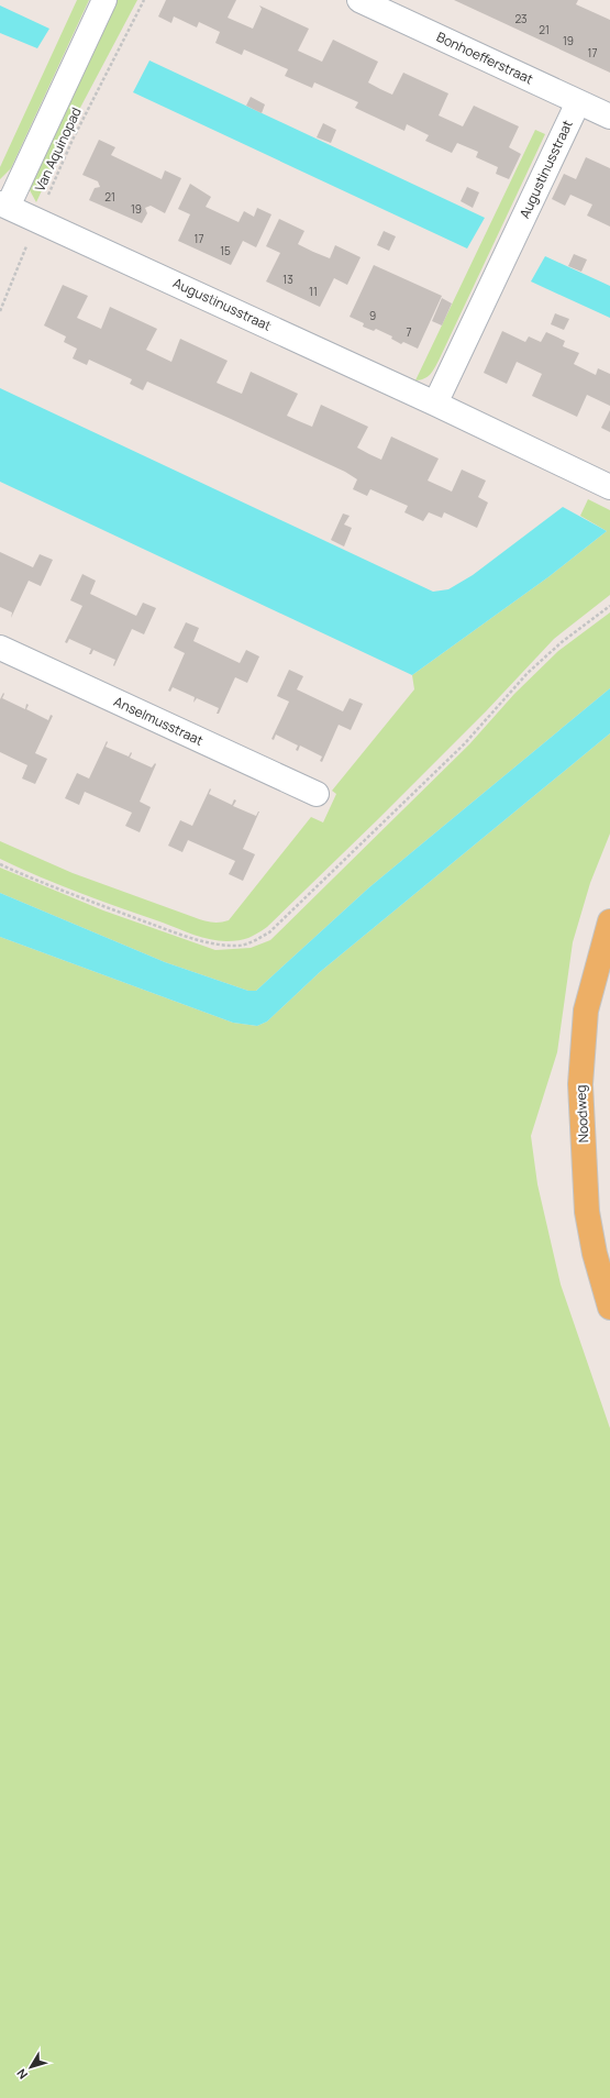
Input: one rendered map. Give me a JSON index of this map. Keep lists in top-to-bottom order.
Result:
{
  "streets": {
    "main road": ["Noodweg"],
    "street": ["Bonhoefferstraat", "Augustinusstraat", "Anselmusstraat"],
    "path": ["Van Aquinopad"]
  },
  "crossings": [
    ["Bonhoefferstraat", "Augustinusstraat"],
    ["Van Aquinopad", "Augustinusstraat"]
  ],
  "house_numbers": [
    "23",
    "21",
    "19",
    "17",
    "21",
    "19",
    "17",
    "15",
    "13",
    "11",
    "9",
    "7"
  ],
  "north": "bottom left"
}
